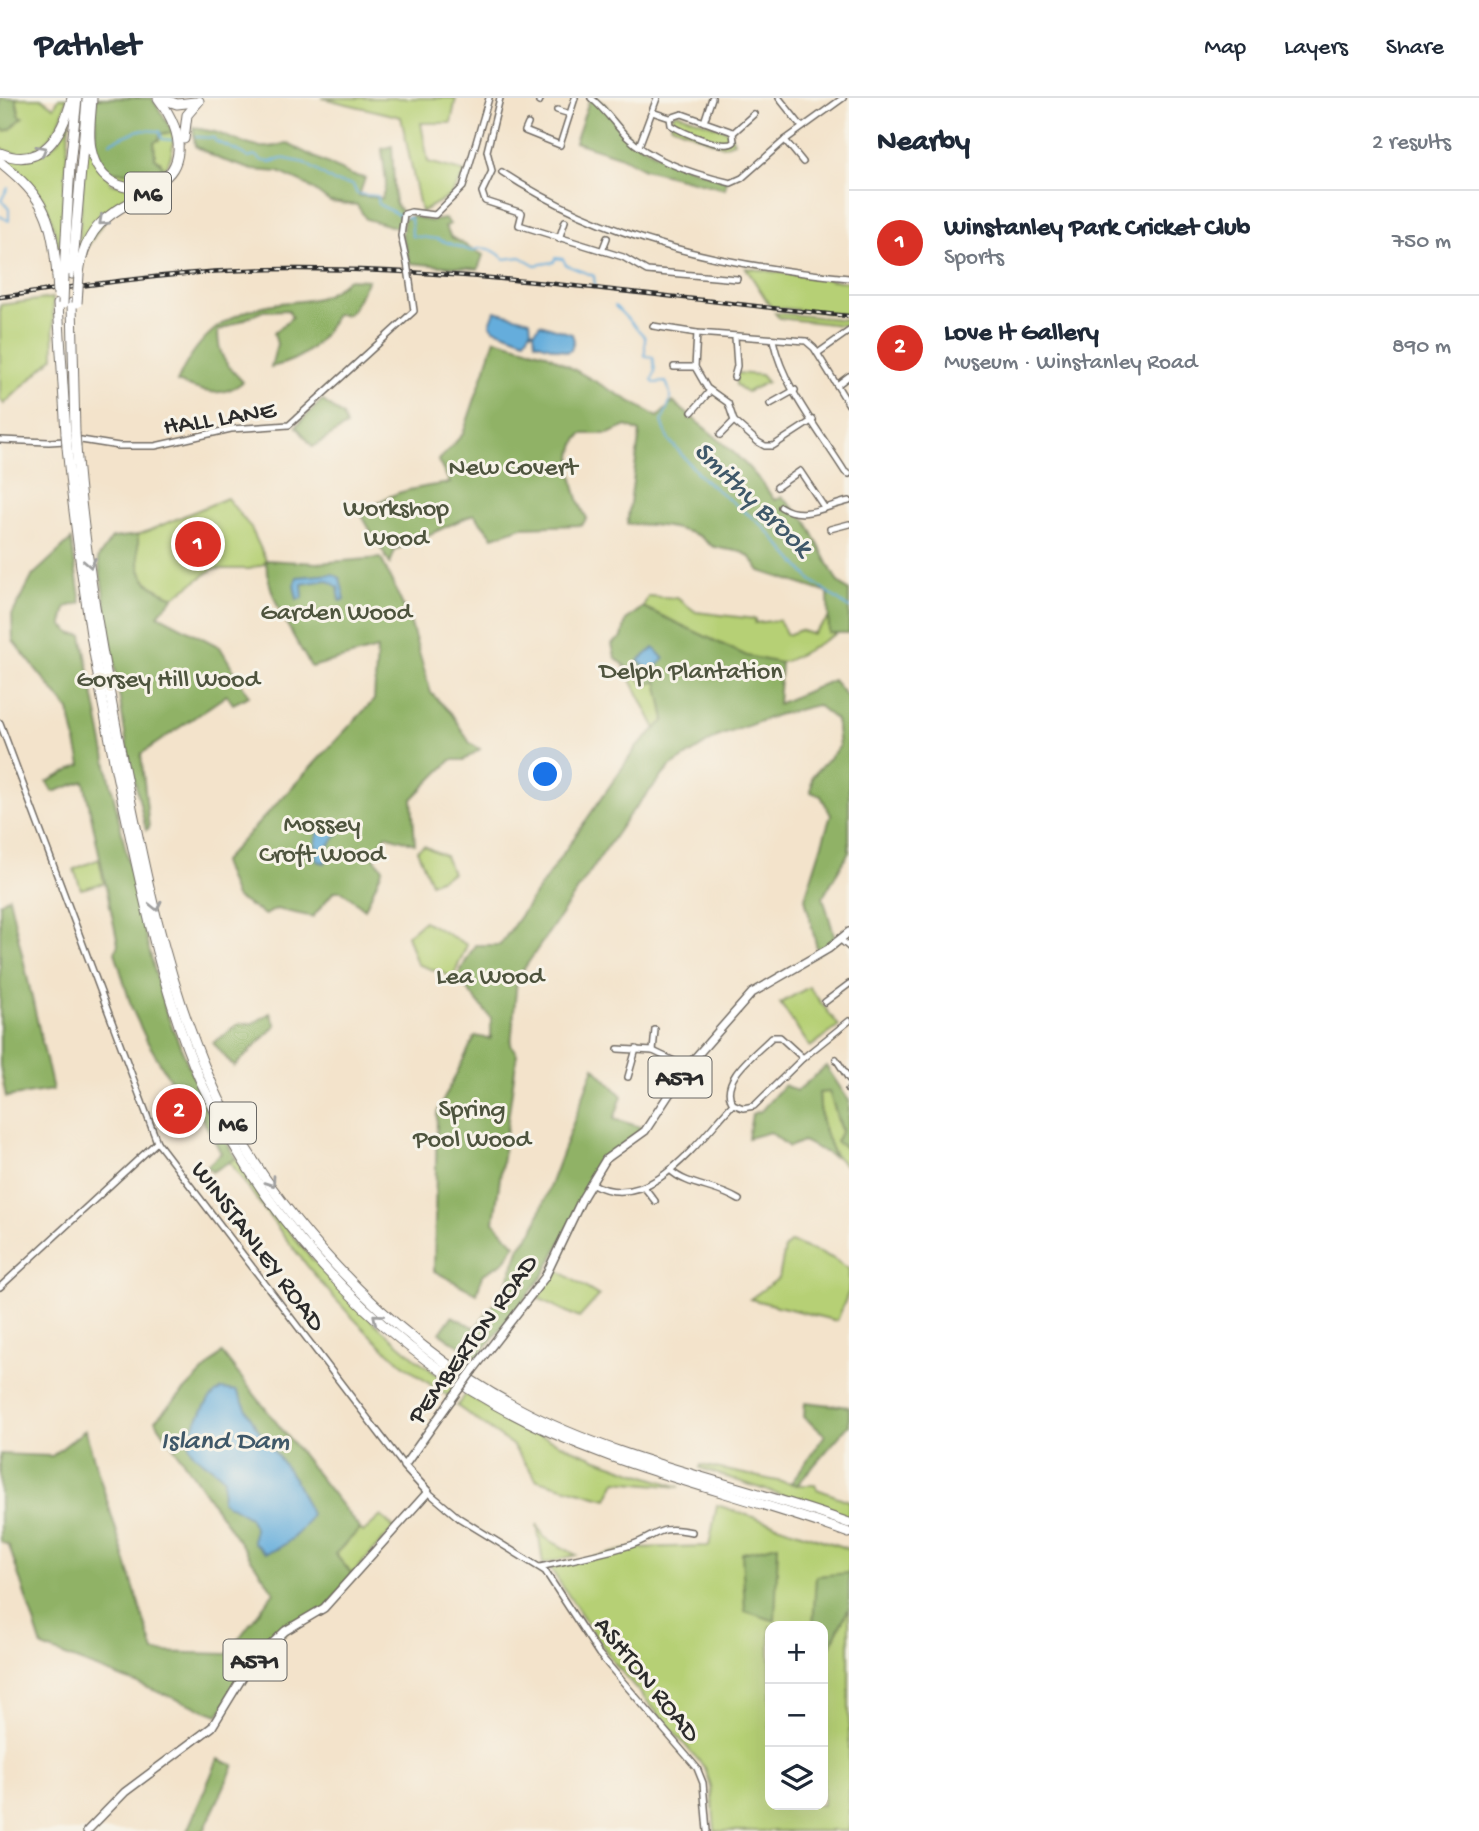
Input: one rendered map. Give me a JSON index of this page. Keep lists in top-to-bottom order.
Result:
{
  "streets": {
    "highway": ["M6"],
    "main road": ["A571", "WINSTANLEY ROAD", "PEMBERTON ROAD"],
    "street": ["HALL LANE", "ASHTON ROAD"]
  },
  "crossings": [
    ["A571", "WINSTANLEY ROAD"],
    ["A571", "ASHTON ROAD"],
    ["WINSTANLEY ROAD", "PEMBERTON ROAD"],
    ["WINSTANLEY ROAD", "ASHTON ROAD"]
  ],
  "water": ["Smithy Brook", "Island Dam"],
  "parks": [
    "New Covert",
    "Workshop Wood",
    "Garden Wood",
    "Delph Plantation",
    "Gorsey Hill Wood",
    "Mossey Croft Wood",
    "Lea Wood",
    "Spring Pool Wood"
  ],
  "page": {
    "header": "Pathlet",
    "nav": ["Map", "Layers", "Share"],
    "heading": ["Nearby", "2 results"],
    "list": [
      {
        "mark": "1",
        "name": "Winstanley Park Cricket Club",
        "note": "Sports",
        "value": "750 m"
      },
      {
        "mark": "2",
        "name": "Love It Gallery",
        "note": "Museum · Winstanley Road",
        "value": "890 m"
      }
    ],
    "pins": ["1", "2"],
    "map_buttons": ["+", "−"]
  }
}
